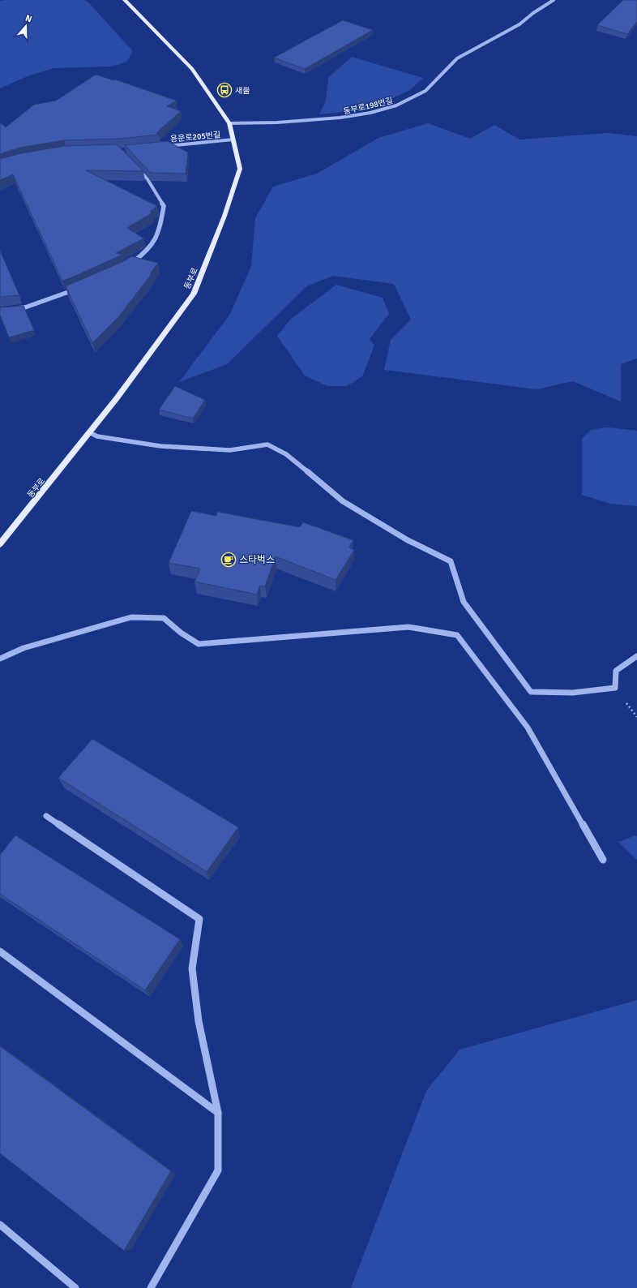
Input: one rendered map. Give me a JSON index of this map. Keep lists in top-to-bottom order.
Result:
{
  "streets": {
    "main road": ["동부로"],
    "street": ["동부로198번길", "용운로205번길"]
  },
  "crossings": [
    ["동부로198번길", "동부로"],
    ["용운로205번길", "동부로"]
  ],
  "places": {
    "bus stop": ["새울"],
    "cafe": ["스타벅스"]
  },
  "north": "top"
}
